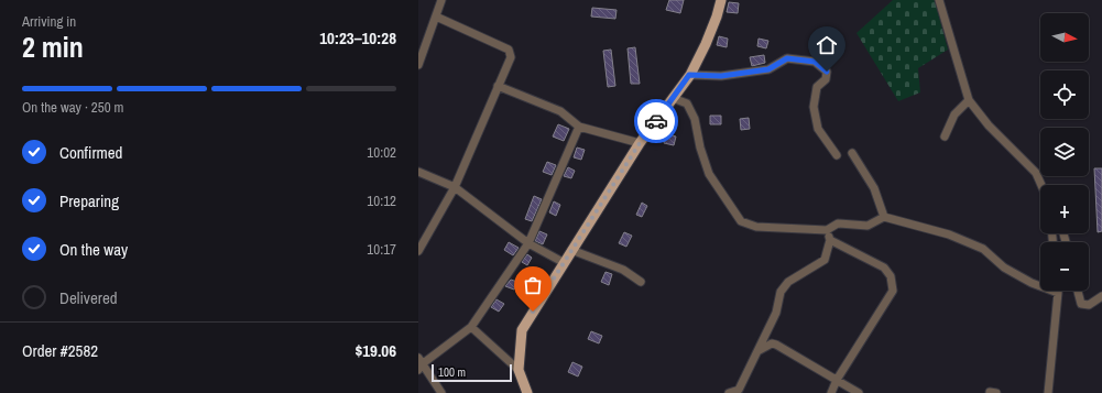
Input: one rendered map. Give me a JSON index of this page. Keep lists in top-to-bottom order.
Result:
{
  "scale_bar": "100 m",
  "north": "right",
  "page": {
    "heading": ["2 min", "Arriving in", "10:23–10:28"],
    "panel": ["Order #2582", "$19.06"],
    "map_buttons": ["+", "−"],
    "bar": "On the way · 250 m",
    "list": [
      ["Confirmed", "10:02"],
      ["Preparing", "10:12"],
      ["On the way", "10:17"],
      "Delivered"
    ],
    "scale": "100 m"
  }
}
